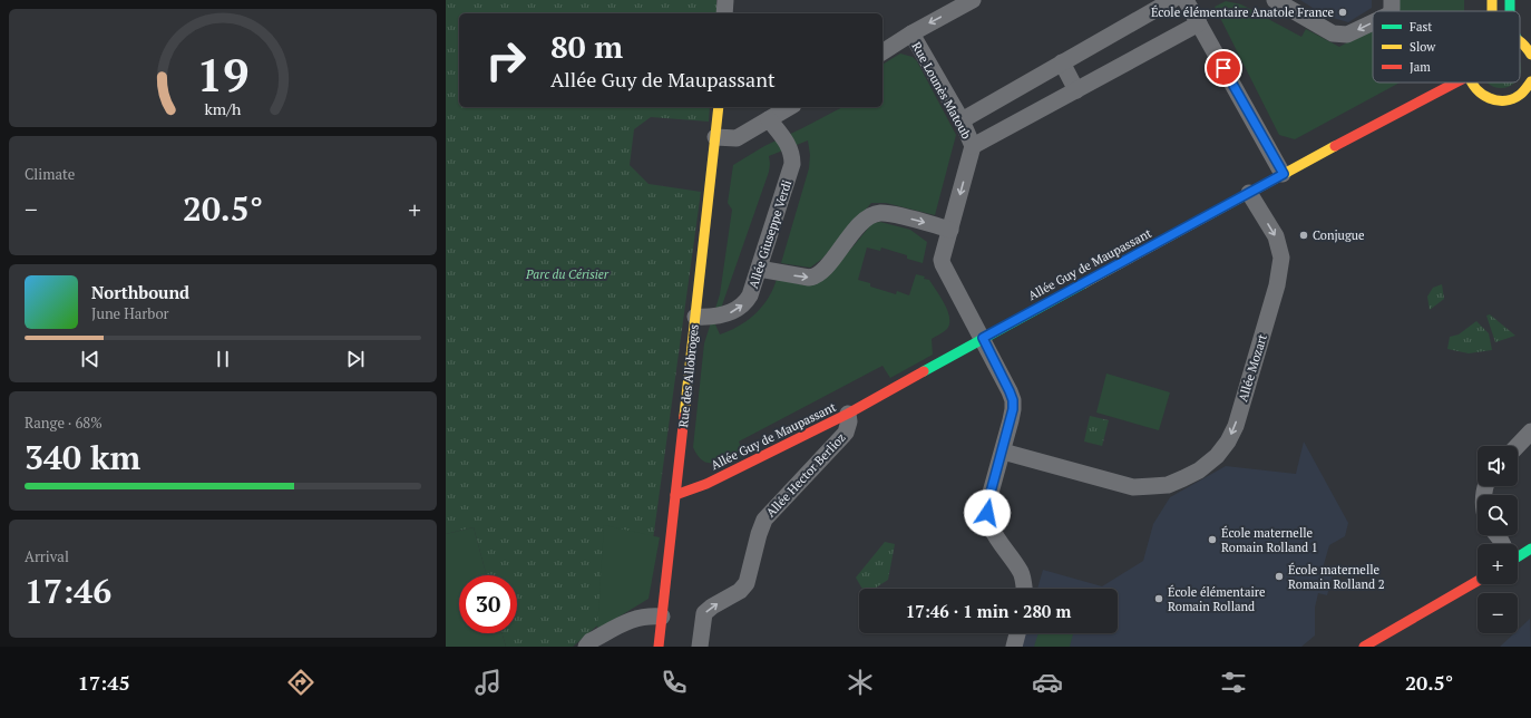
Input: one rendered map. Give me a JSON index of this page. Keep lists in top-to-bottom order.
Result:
{
  "streets": {
    "street": [
      "Rue Lounès Matoub",
      "Allée Giuseppe Verdi",
      "Allée Guy de Maupassant",
      "Allée Mozart",
      "Rue des Allobroges",
      "Allée Hector Berlioz"
    ]
  },
  "crossings": [
    ["Allée Giuseppe Verdi", "Rue des Allobroges"],
    ["Allée Guy de Maupassant", "Allée Mozart"],
    ["Allée Guy de Maupassant", "Rue des Allobroges"],
    ["Allée Guy de Maupassant", "Allée Hector Berlioz"]
  ],
  "one_way": ["Allée Hector Berlioz"],
  "parks": ["Parc du Cérisier"],
  "places": [
    "École élémentaire Anatole France",
    "Conjugue",
    "École maternelle Romain Rolland 1",
    "École maternelle Romain Rolland 2",
    "École élémentaire Romain Rolland"
  ],
  "legend": ["Fast", "Slow", "Jam"],
  "page": {
    "turn": ["80 m", "Allée Guy de Maupassant"],
    "tile": [
      "Climate",
      ["Range · 68%", "340 km"],
      ["Arrival", "17:46"]
    ],
    "heat": ["−", "20.5°", "+"],
    "song": ["Northbound", "June Harbor"],
    "map_buttons": ["+", "−"],
    "limit": "30",
    "trip": "17:46 · 1 min · 280 m",
    "tabs": ["17:45", "20.5°"],
    "gauge": ["19", "km/h"]
  }
}
